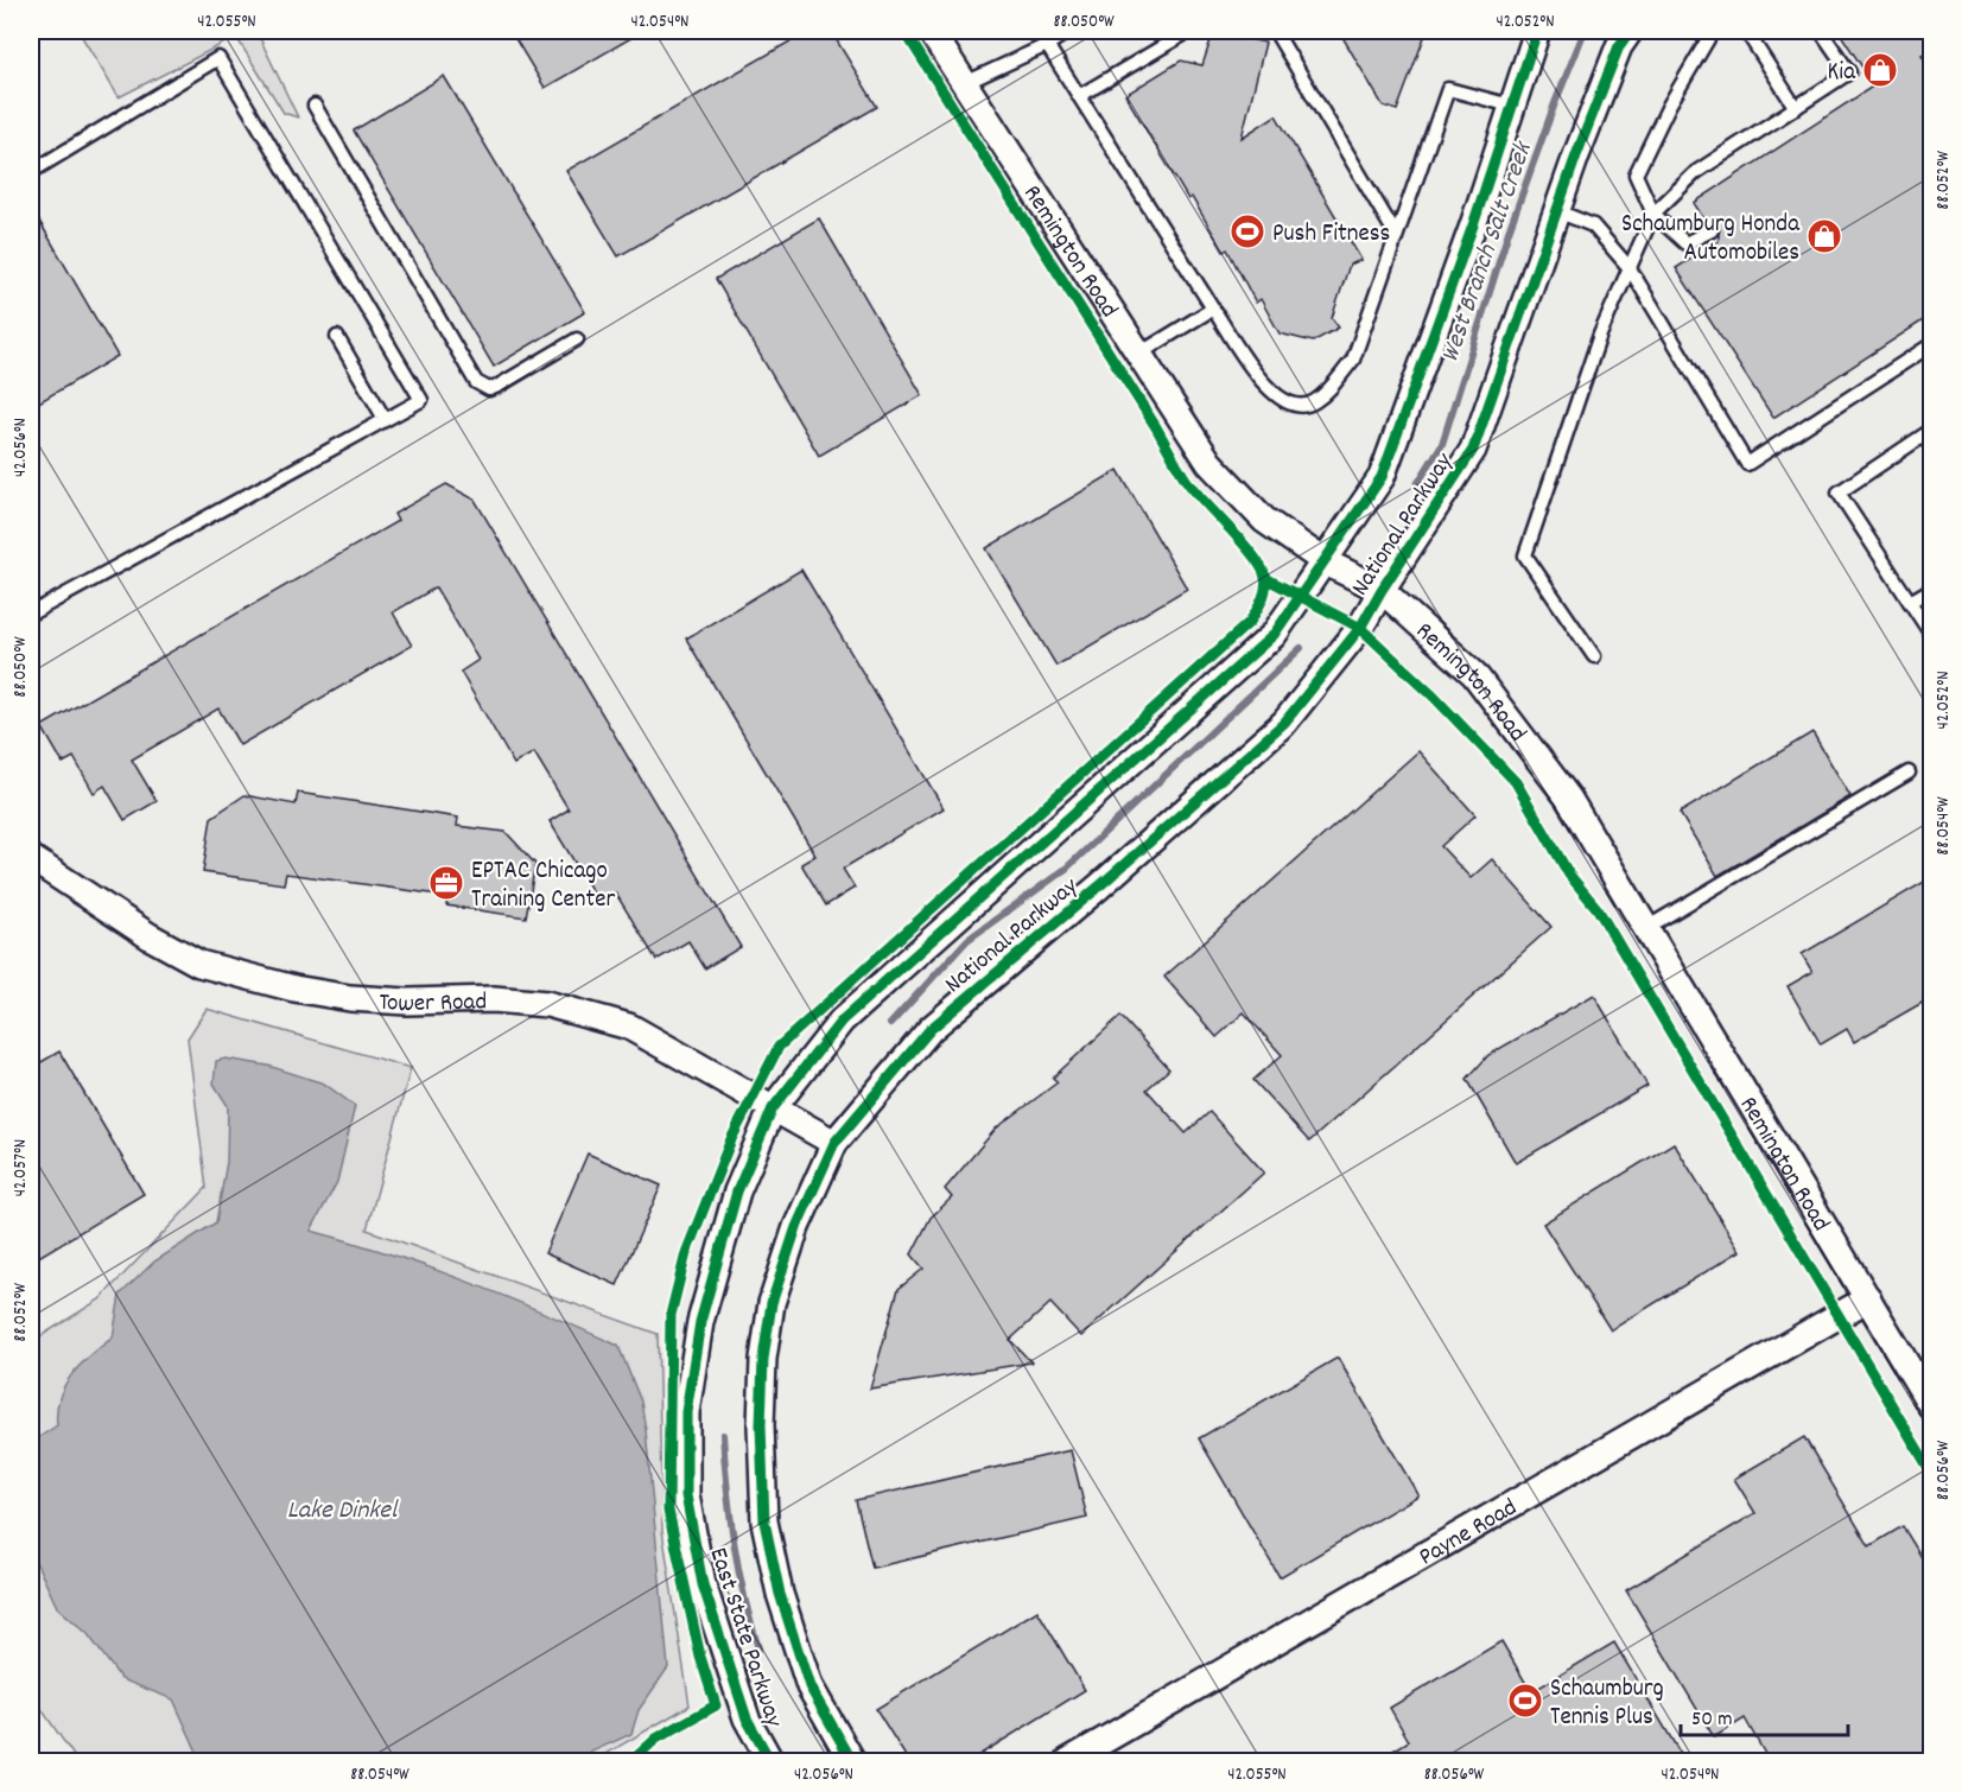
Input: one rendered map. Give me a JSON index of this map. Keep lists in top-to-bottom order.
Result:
{
  "streets": {
    "street": [
      "Remington Road",
      "National Parkway",
      "Tower Road",
      "Payne Road",
      "East State Parkway"
    ]
  },
  "crossings": [
    ["Remington Road", "National Parkway"],
    ["Remington Road", "Payne Road"],
    ["National Parkway", "Tower Road"],
    ["National Parkway", "East State Parkway"],
    ["Tower Road", "East State Parkway"]
  ],
  "water": ["West Branch Salt Creek", "Lake Dinkel"],
  "places": {
    "shop": ["Kia", "Schaumburg Honda Automobiles"],
    "sports": ["Push Fitness", "Schaumburg Tennis Plus"],
    "office": ["EPTAC Chicago Training Center"]
  },
  "scale_bar": "50 m",
  "coordinates": [
    "42.055°N",
    "42.054°N",
    "88.050°W",
    "42.052°N",
    "88.052°W",
    "42.056°N",
    "88.054°W",
    "42.057°N",
    "88.056°W"
  ]
}
